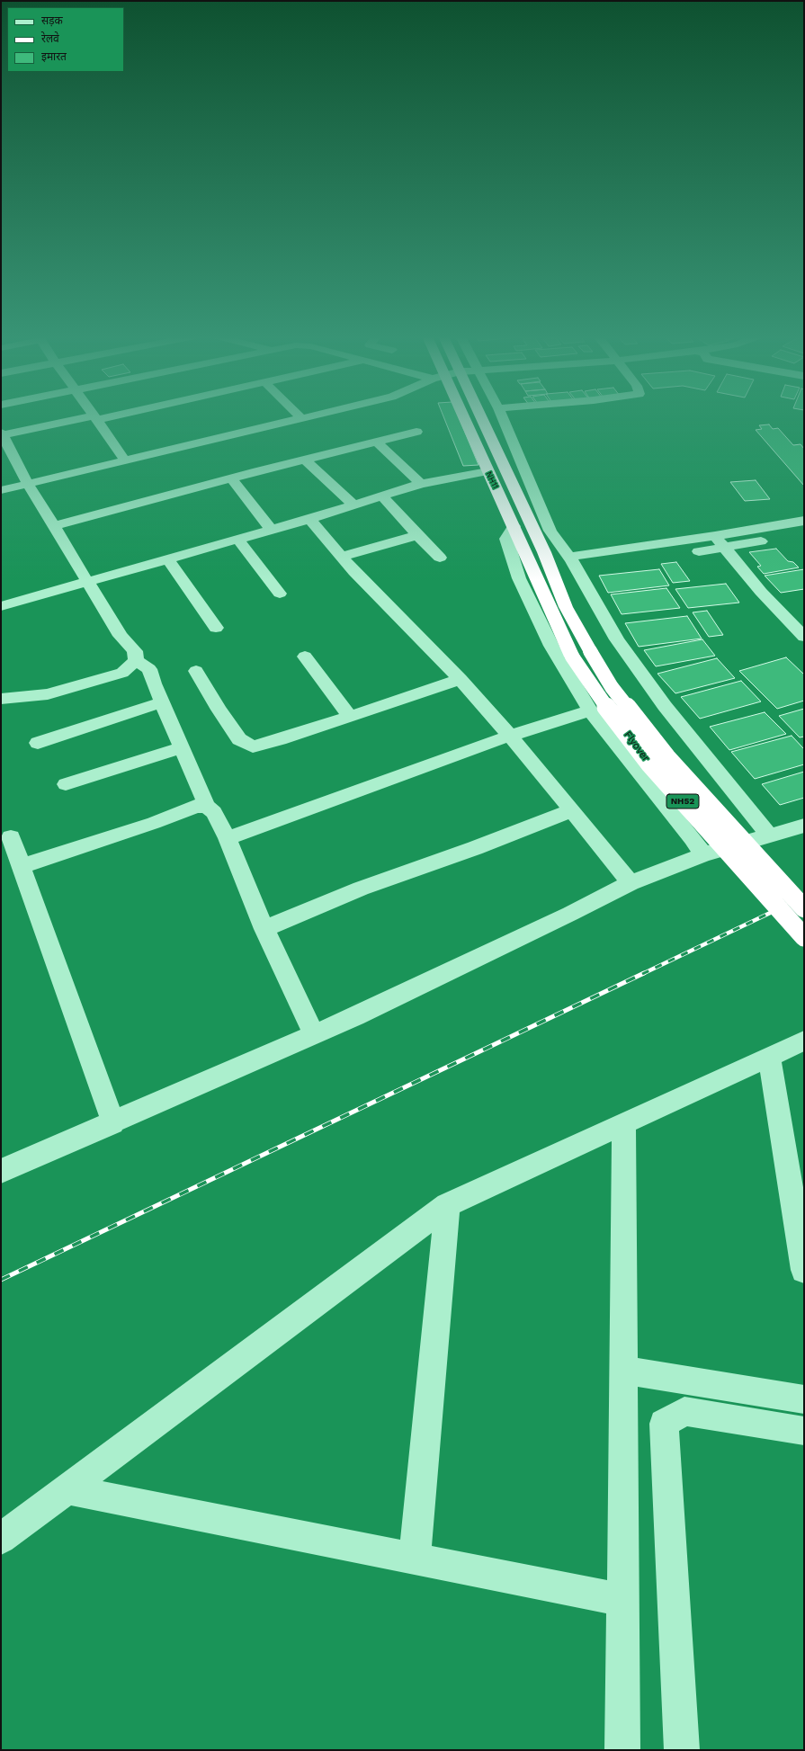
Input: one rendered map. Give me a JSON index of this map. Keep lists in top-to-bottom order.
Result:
{
  "streets": {
    "highway": ["NH11", "Flyover", "NH52"]
  },
  "crossings": [
    ["NH11", "Flyover"],
    ["Flyover", "NH52"]
  ],
  "legend": ["सड़क", "रेलवे", "इमारत"]
}
